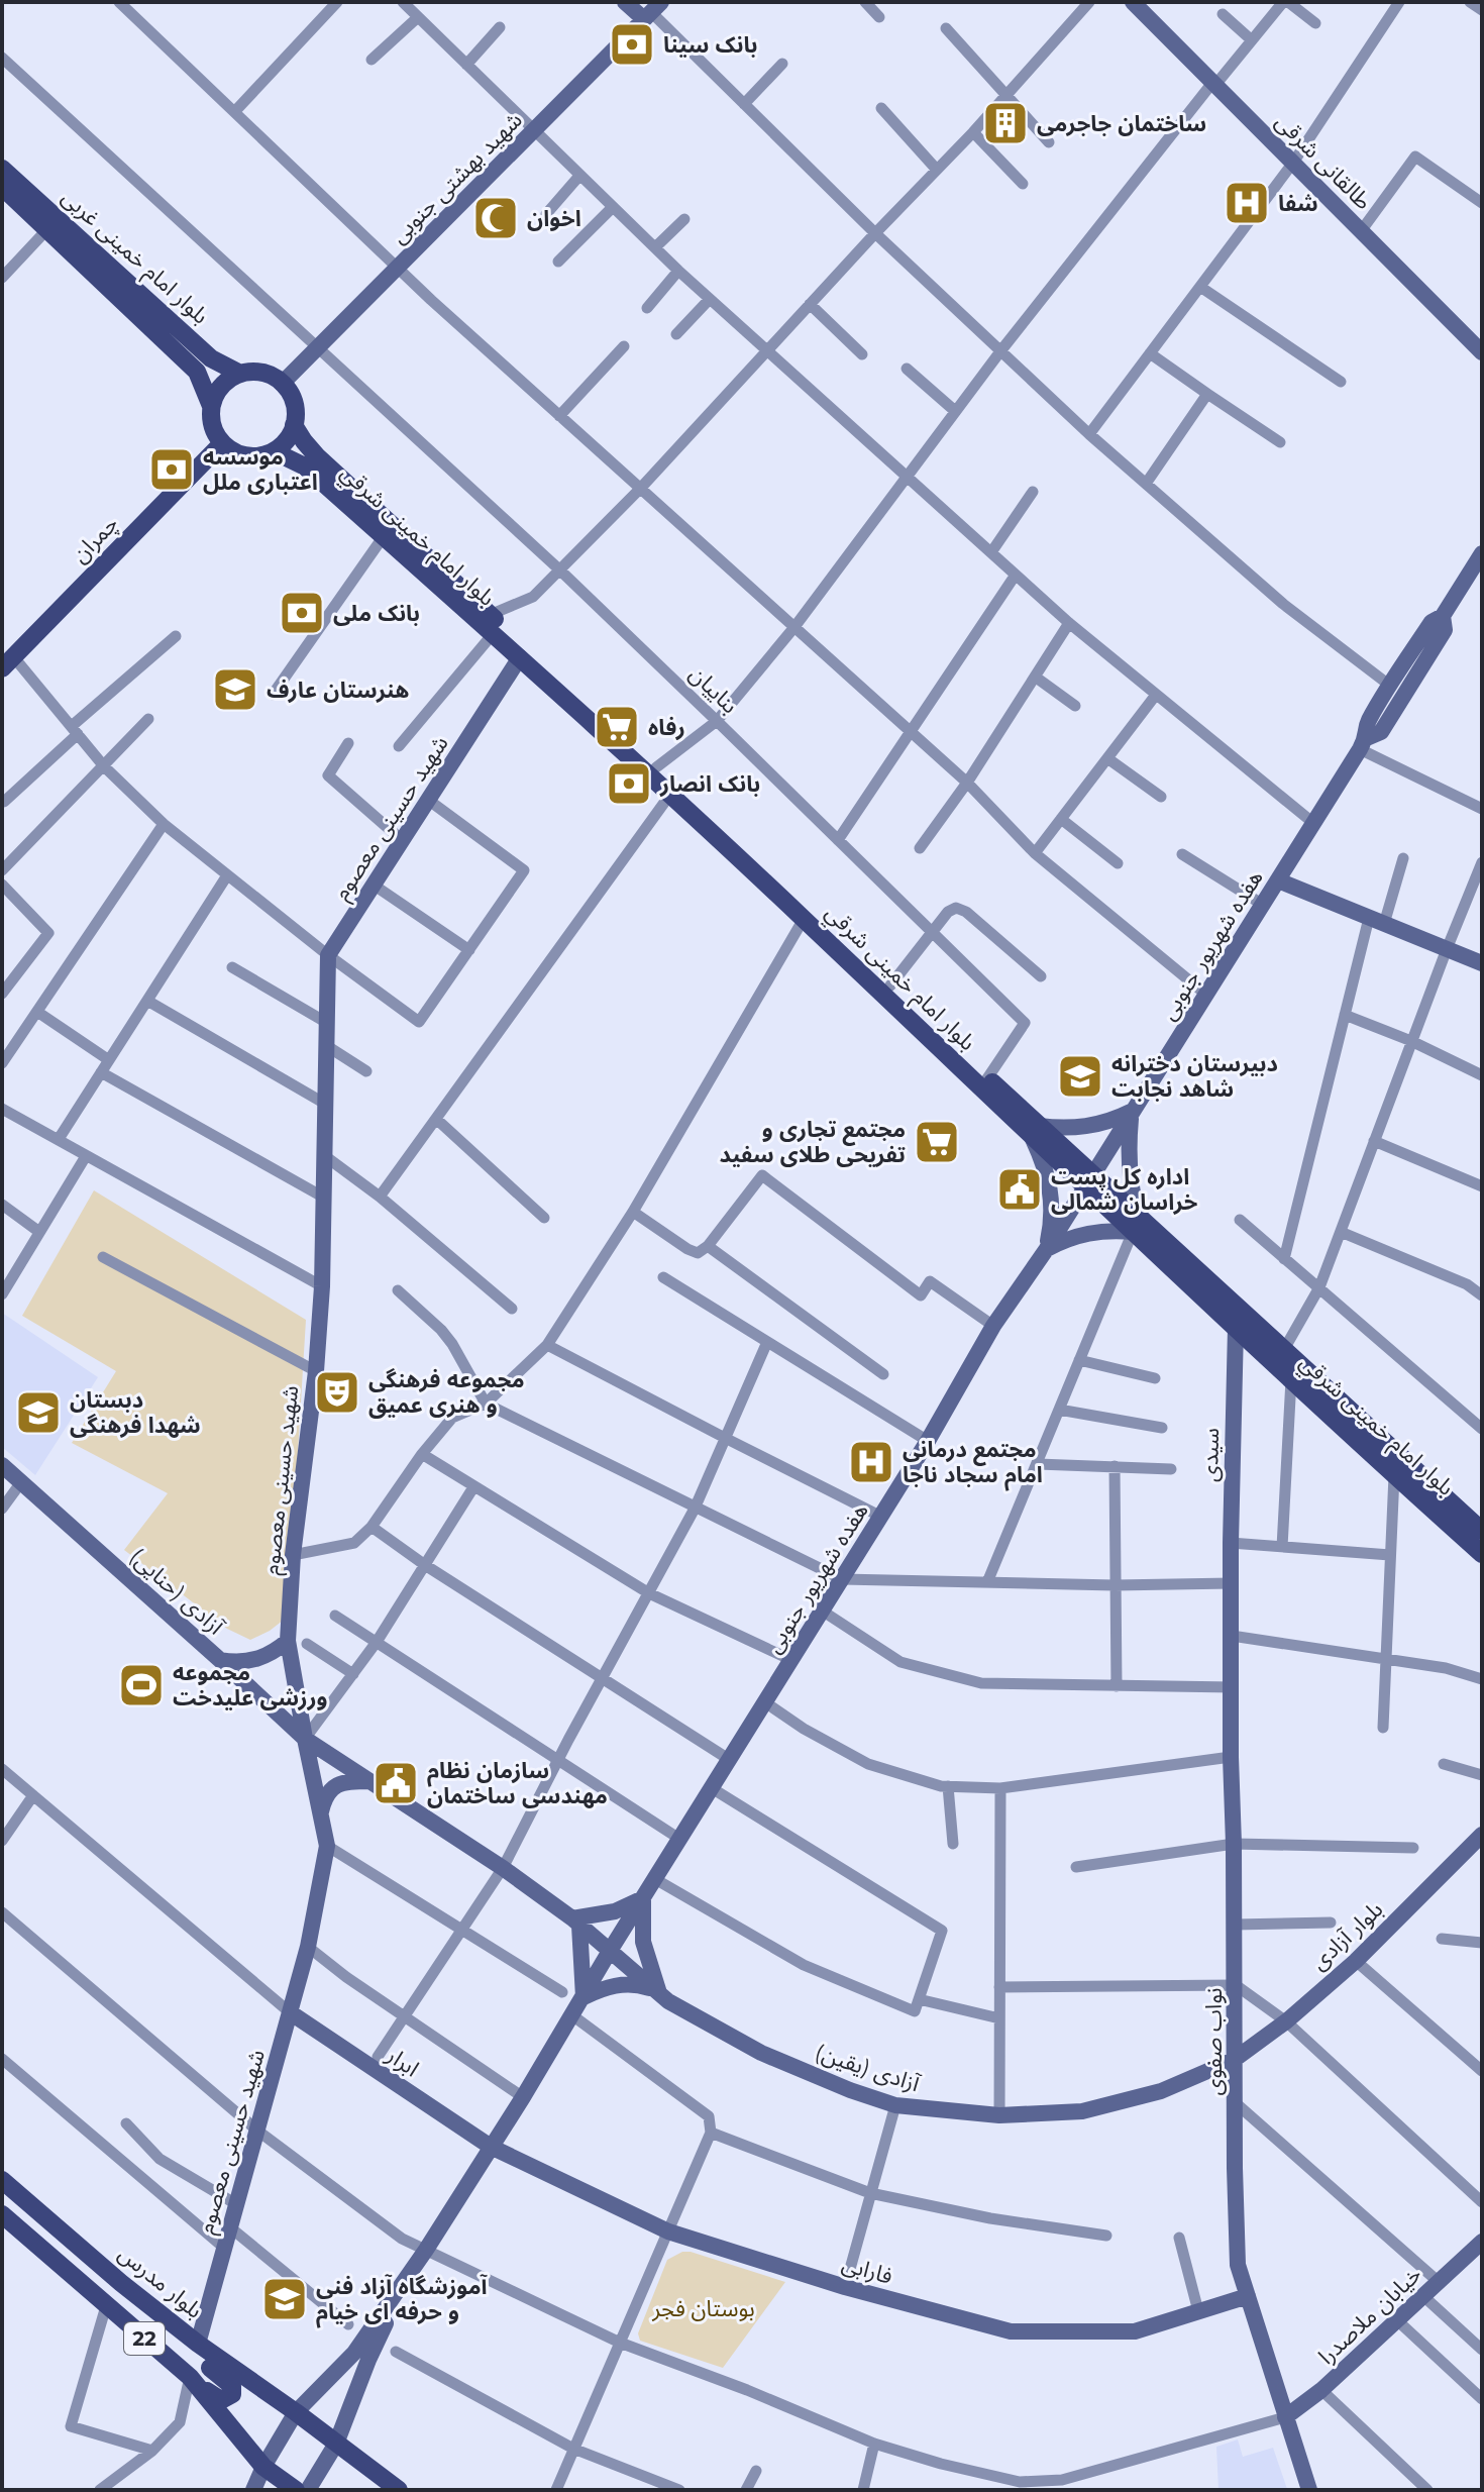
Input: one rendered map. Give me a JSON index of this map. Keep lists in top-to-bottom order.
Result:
{
  "streets": {
    "main road": [
      "طالقانی شرقی",
      "شهید بهشتی جنوبی",
      "بلوار امام خمینی غربی",
      "بلوار امام خمینی شرقي",
      "چمران",
      "شهید حسینی معصوم",
      "هفده شهریور جنوبی",
      "سیدی",
      "آزادی (حنایی)",
      "بلوار آزادی",
      "نواب صفوی",
      "ابرار",
      "آزادی (یقین)",
      "فارابی",
      "بلوار مدرس",
      "خیابان ملاصدرا",
      "22"
    ],
    "street": ["بناییان"]
  },
  "crossings": [
    ["شهید بهشتی جنوبی", "بلوار امام خمینی غربی"],
    ["شهید بهشتی جنوبی", "بلوار امام خمینی شرقي"],
    ["شهید بهشتی جنوبی", "چمران"],
    ["شهید بهشتی جنوبی", "بناییان"],
    ["بلوار امام خمینی غربی", "بلوار امام خمینی شرقي"],
    ["بلوار امام خمینی غربی", "چمران"],
    ["بلوار امام خمینی شرقي", "چمران"],
    ["بلوار امام خمینی شرقي", "بناییان"],
    ["بلوار امام خمینی شرقي", "شهید حسینی معصوم"],
    ["بلوار امام خمینی شرقي", "هفده شهریور جنوبی"],
    ["بلوار امام خمینی شرقي", "سیدی"],
    ["شهید حسینی معصوم", "آزادی (حنایی)"],
    ["شهید حسینی معصوم", "ابرار"],
    ["شهید حسینی معصوم", "بلوار مدرس"],
    ["هفده شهریور جنوبی", "آزادی (حنایی)"],
    ["هفده شهریور جنوبی", "ابرار"],
    ["هفده شهریور جنوبی", "آزادی (یقین)"],
    ["هفده شهریور جنوبی", "فارابی"],
    ["سیدی", "نواب صفوی"],
    ["آزادی (حنایی)", "آزادی (یقین)"],
    ["بلوار آزادی", "نواب صفوی"],
    ["بلوار آزادی", "آزادی (یقین)"],
    ["نواب صفوی", "آزادی (یقین)"],
    ["نواب صفوی", "فارابی"],
    ["نواب صفوی", "خیابان ملاصدرا"],
    ["ابرار", "فارابی"]
  ],
  "parks": ["بوستان فجر"],
  "places": {
    "bank": [
      "بانک سینا",
      "موسسه اعتباری ملل",
      "بانک ملی",
      "بانک انصار"
    ],
    "building": ["ساختمان جاجرمی"],
    "hospital": ["شفا", "مجتمع درمانی امام سجاد ناجا"],
    "mosque": ["اخوان"],
    "school or university": [
      "هنرستان عارف",
      "دبیرستان دخترانه شاهد نجابت",
      "دبستان شهدا فرهنگی",
      "آموزشگاه آزاد فنی و حرفه ای خیام"
    ],
    "supermarket": ["رفاه", "مجتمع تجاری و تفریحی طلای سفید"],
    "public building": ["اداره کل پست خراسان شمالی", "سازمان نظام مهندسی ساختمان"],
    "theatre": ["مجموعه فرهنگی و هنری عمیق"],
    "sports": ["مجموعه ورزشی علیدخت"]
  }
}
